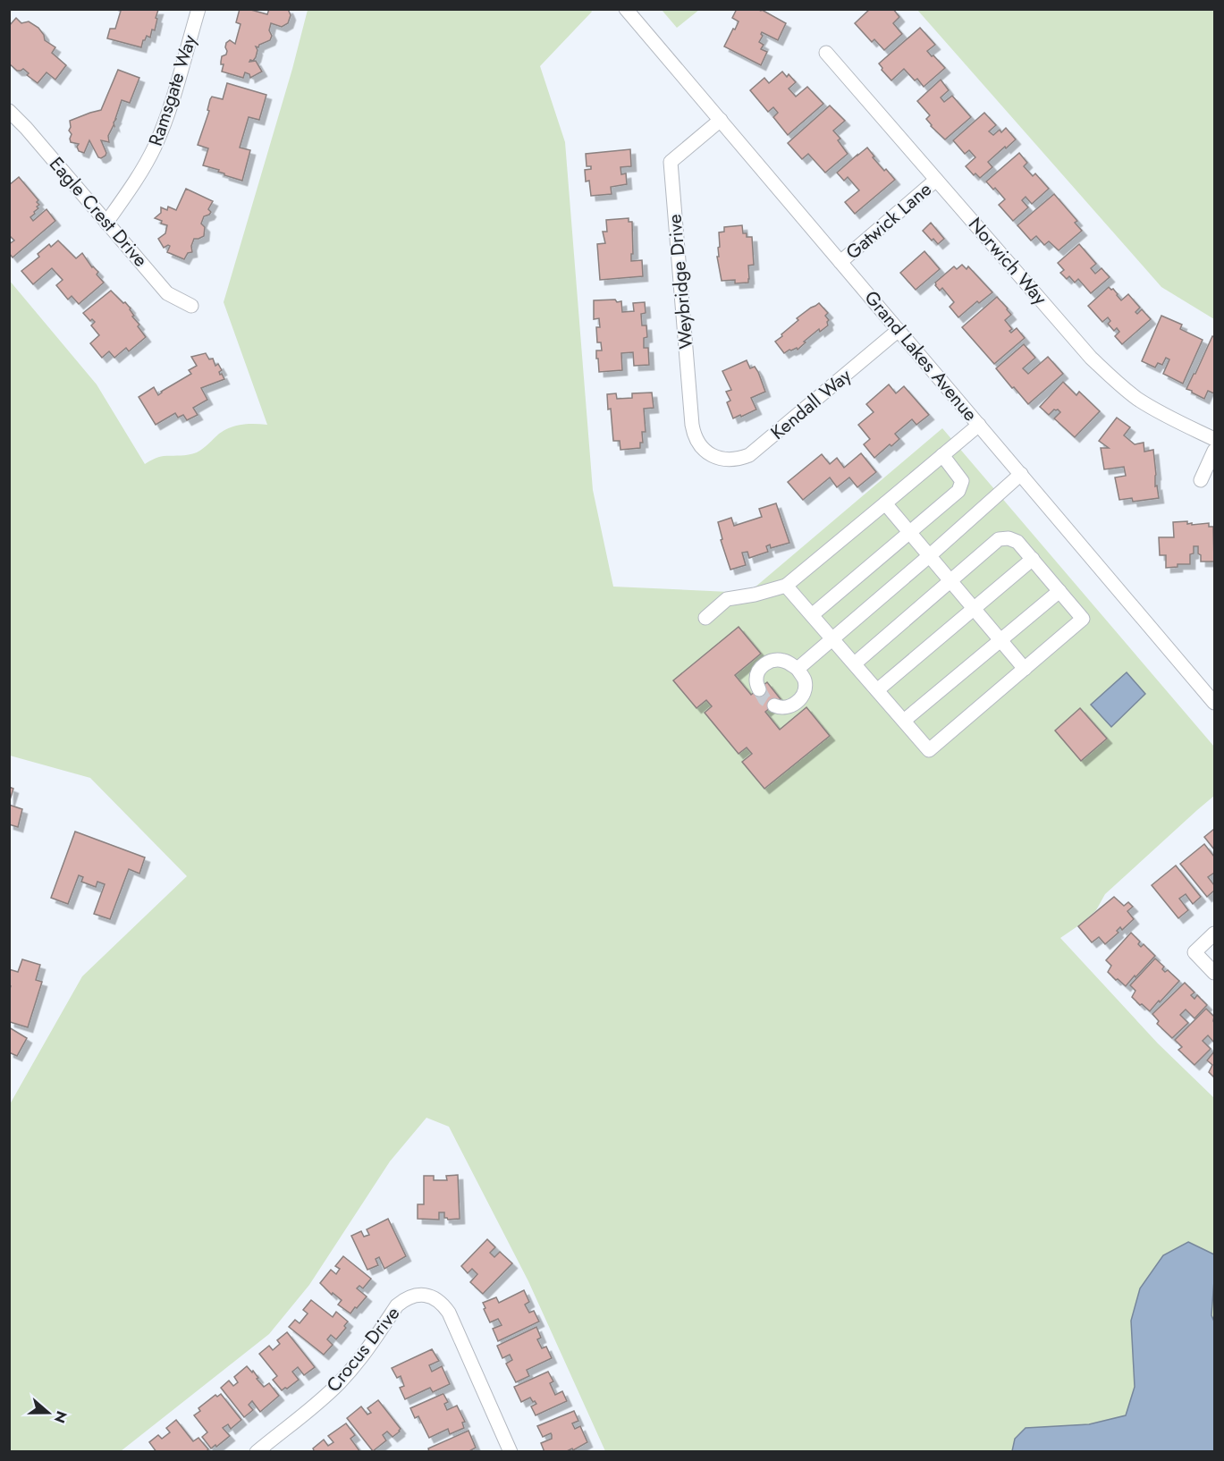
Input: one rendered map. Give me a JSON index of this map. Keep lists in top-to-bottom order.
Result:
{
  "streets": {
    "street": [
      "Ramsgate Way",
      "Eagle Crest Drive",
      "Gatwick Lane",
      "Norwich Way",
      "Weybridge Drive",
      "Grand Lakes Avenue",
      "Kendall Way",
      "Crocus Drive"
    ]
  },
  "crossings": [
    ["Ramsgate Way", "Eagle Crest Drive"],
    ["Gatwick Lane", "Norwich Way"],
    ["Gatwick Lane", "Grand Lakes Avenue"],
    ["Weybridge Drive", "Grand Lakes Avenue"],
    ["Weybridge Drive", "Kendall Way"],
    ["Grand Lakes Avenue", "Kendall Way"]
  ],
  "north": "right"
}
